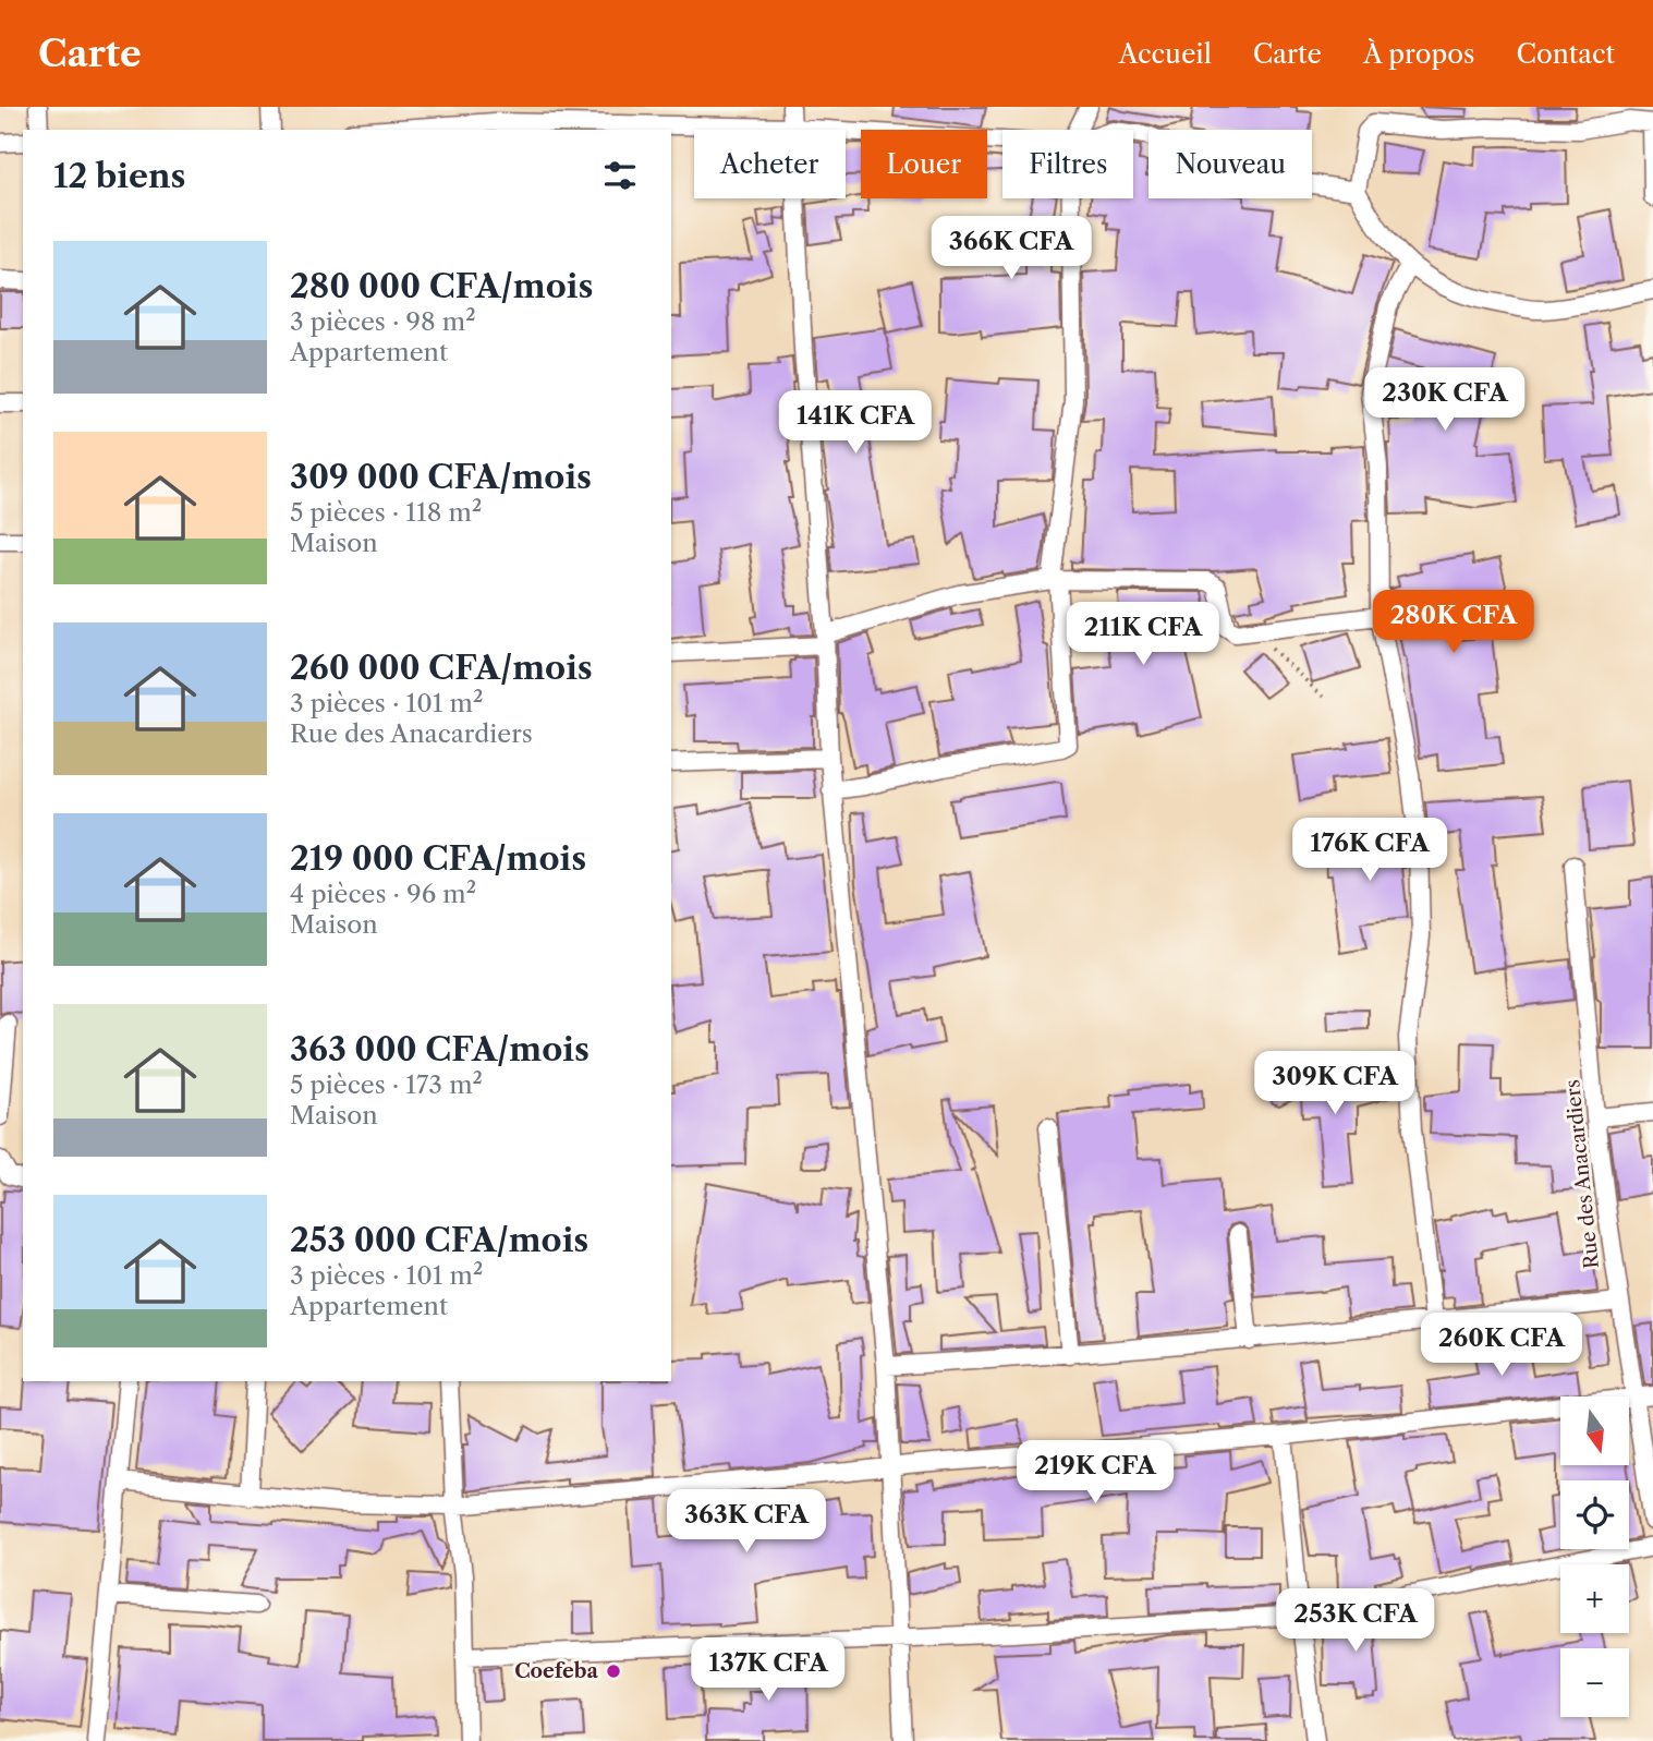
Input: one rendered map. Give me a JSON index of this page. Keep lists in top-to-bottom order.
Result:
{
  "streets": {
    "street": ["Rue des Anacardiers"]
  },
  "places": ["Coefeba"],
  "north": "bottom",
  "page": {
    "header": "Carte",
    "nav": [
      "Accueil",
      "Carte",
      "À propos",
      "Contact"
    ],
    "chip": [
      "Acheter",
      "Louer",
      "Filtres",
      "Nouveau"
    ],
    "heading": "12 biens",
    "price": [
      "366K CFA",
      "230K CFA",
      "141K CFA",
      "280K CFA",
      "211K CFA",
      "176K CFA",
      "309K CFA",
      "260K CFA",
      "219K CFA",
      "363K CFA",
      "253K CFA",
      "137K CFA"
    ],
    "list": [
      {
        "name": "280 000 CFA/mois",
        "note": "3 pièces · 98 m² · Appartement"
      },
      {
        "name": "309 000 CFA/mois",
        "note": "5 pièces · 118 m² · Maison"
      },
      {
        "name": "260 000 CFA/mois",
        "note": "3 pièces · 101 m² · Rue des Anacardiers"
      },
      {
        "name": "219 000 CFA/mois",
        "note": "4 pièces · 96 m² · Maison"
      },
      {
        "name": "363 000 CFA/mois",
        "note": "5 pièces · 173 m² · Maison"
      },
      {
        "name": "253 000 CFA/mois",
        "note": "3 pièces · 101 m² · Appartement"
      }
    ],
    "map_buttons": ["+", "−"]
  }
}
